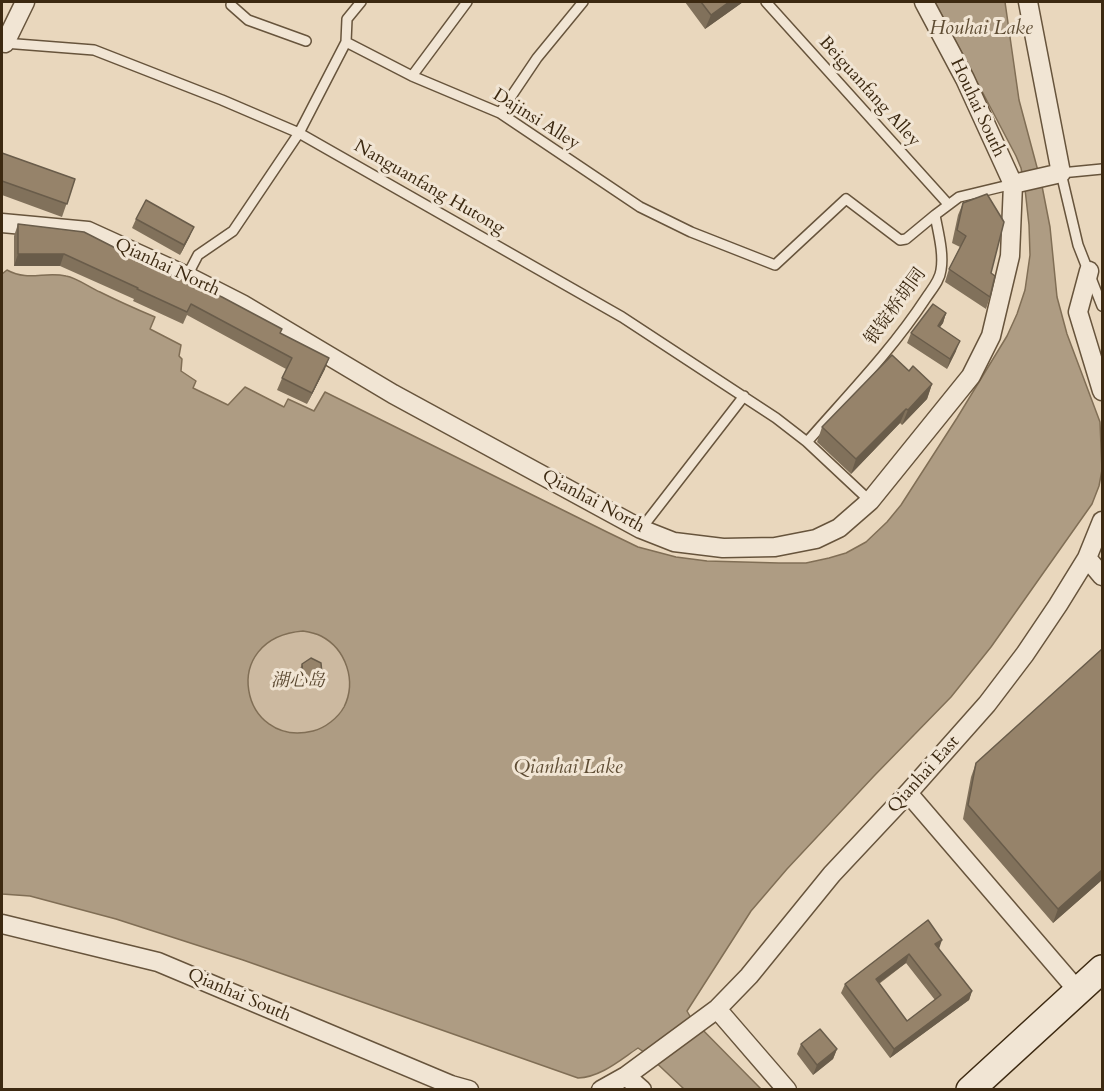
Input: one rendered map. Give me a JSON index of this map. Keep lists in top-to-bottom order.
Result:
{
  "streets": {
    "street": [
      "Houhai South",
      "Qianhai North",
      "Qianhai East",
      "Qianhai South"
    ],
    "lane": [
      "Beiguanfang Alley",
      "Dajinsi Alley",
      "Nanguanfang Hutong",
      "银锭桥胡同"
    ]
  },
  "crossings": [
    ["Houhai South", "Qianhai North"],
    ["Dajinsi Alley", "银锭桥胡同"],
    ["Nanguanfang Hutong", "Qianhai North"],
    ["Nanguanfang Hutong", "银锭桥胡同"]
  ],
  "water": ["Houhai Lake", "Qianhai Lake"],
  "parks": ["湖心岛"]
}
